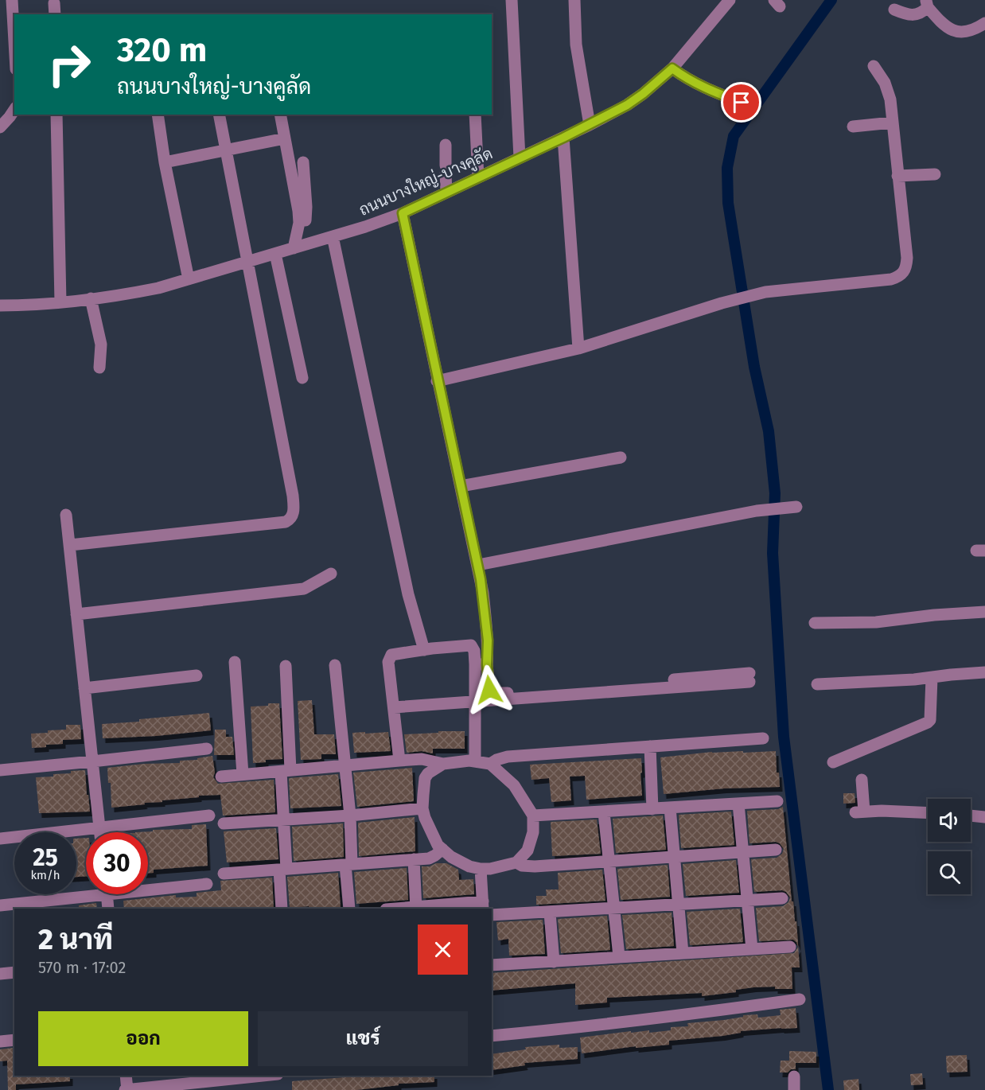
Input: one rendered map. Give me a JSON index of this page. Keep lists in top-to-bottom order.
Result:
{
  "streets": {
    "street": ["ถนนบางใหญ่-บางคูลัด"]
  },
  "page": {
    "turn": ["320 m", "ถนนบางใหญ่-บางคูลัด"],
    "speed": "25 km/h",
    "limit": "30",
    "heading": ["2 นาที", "570 m · 17:02"],
    "buttons": ["ออก", "แชร์"]
  }
}
